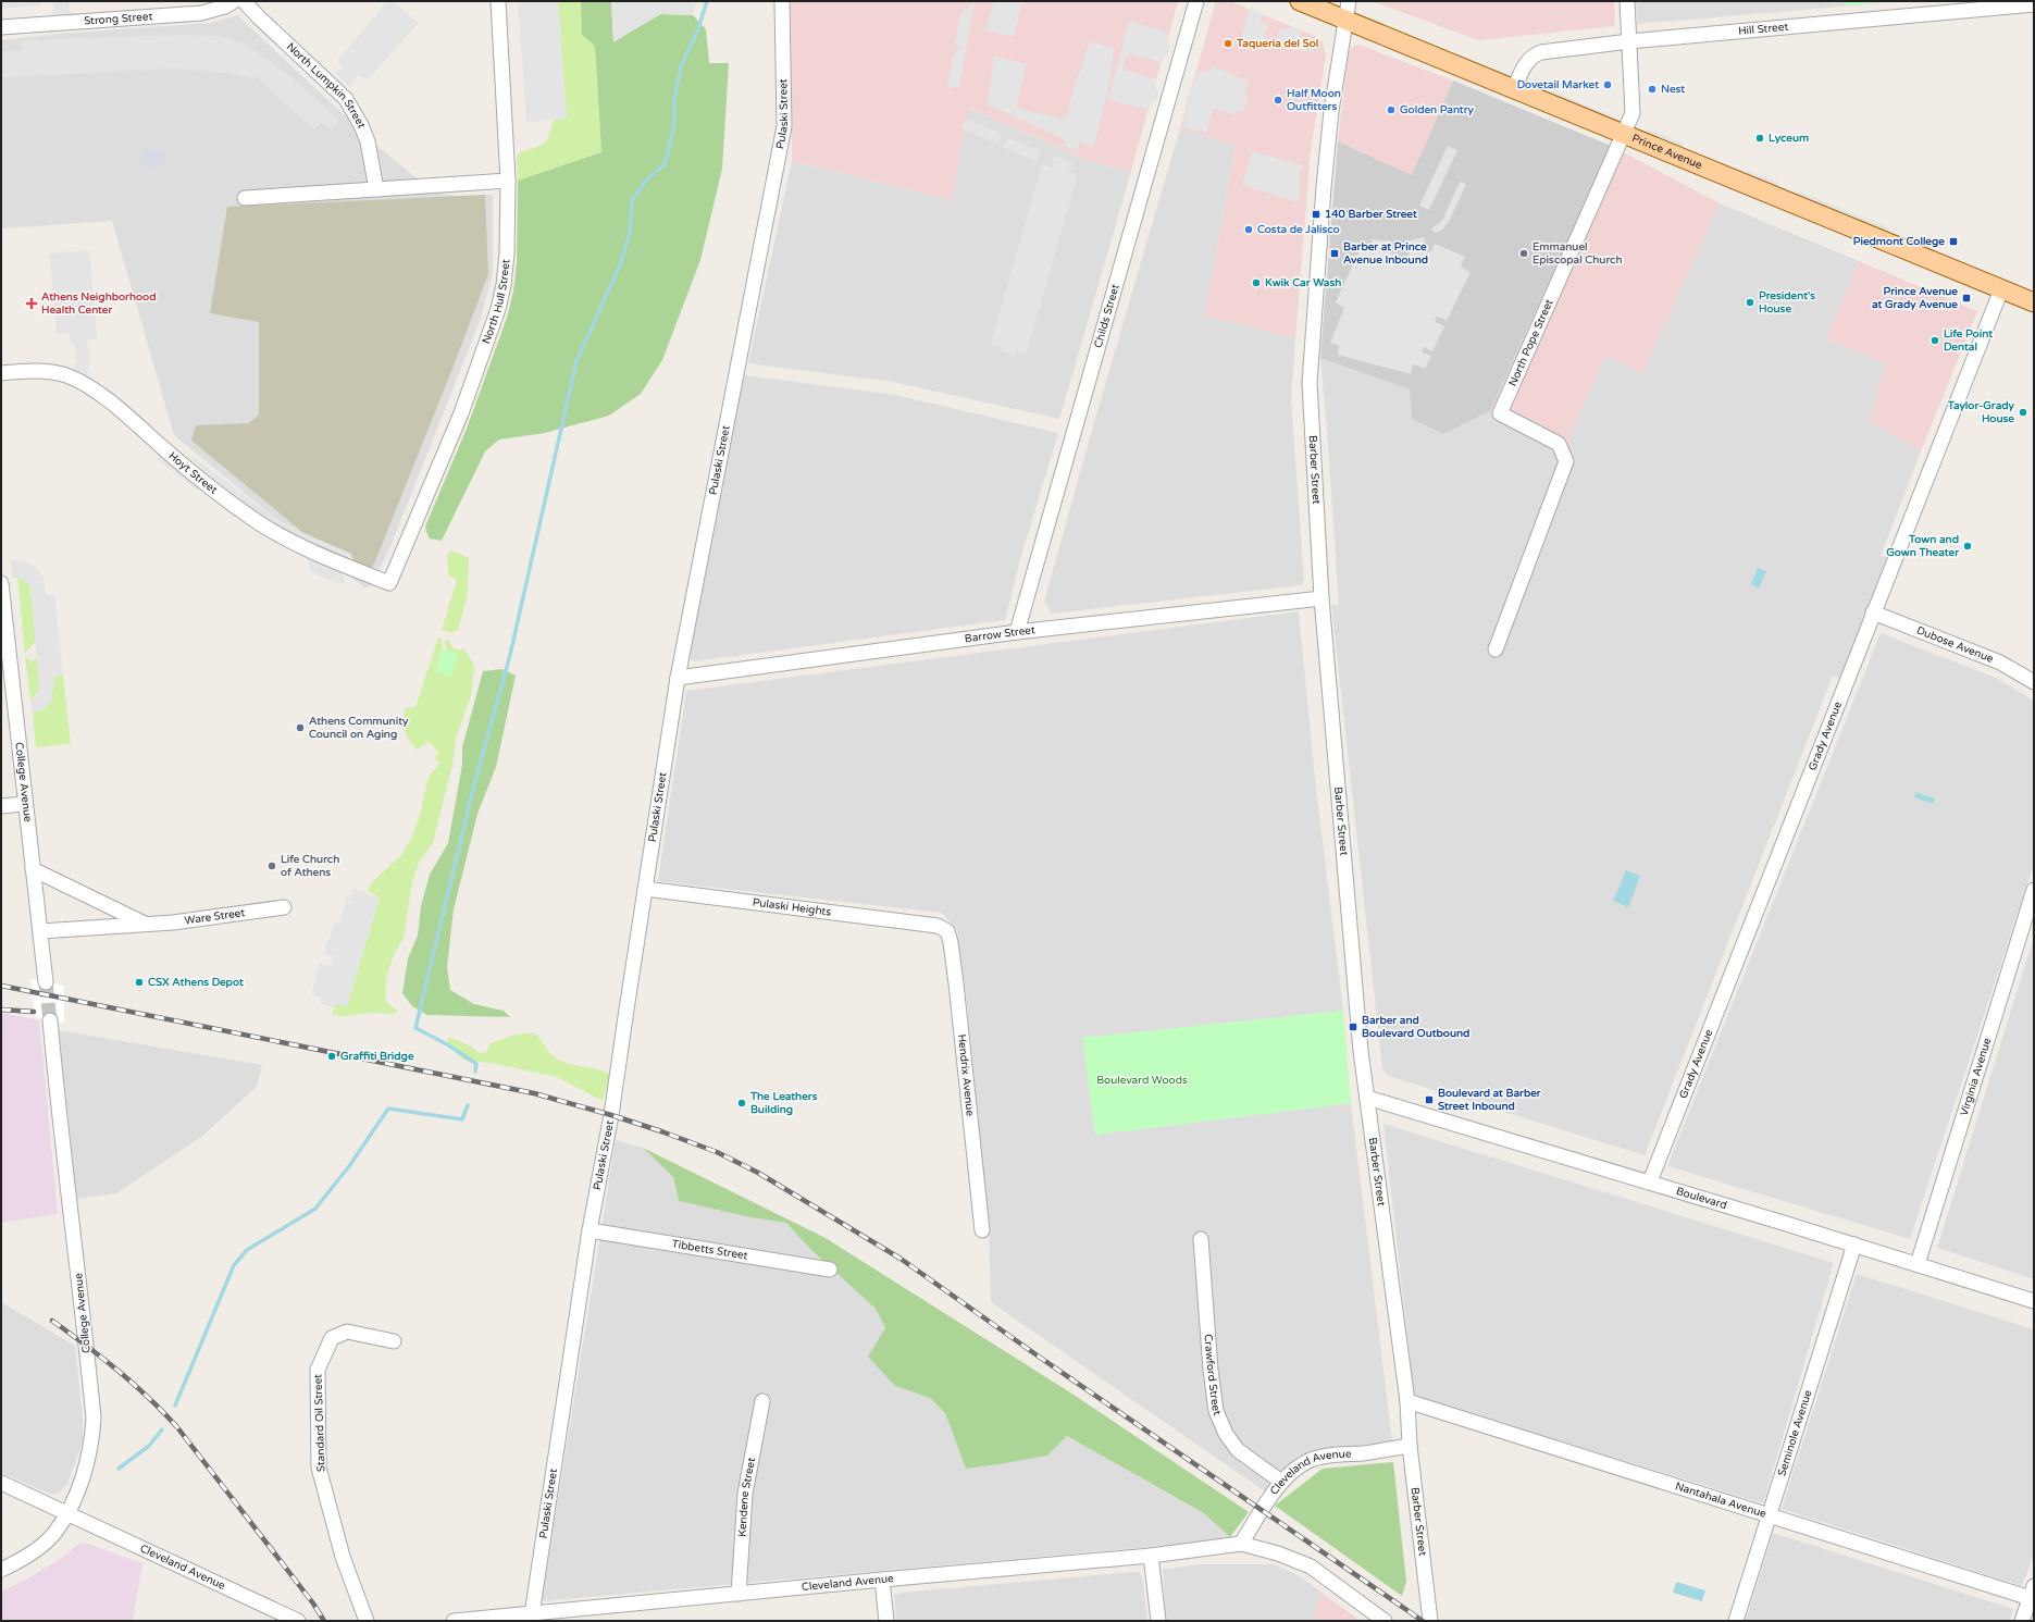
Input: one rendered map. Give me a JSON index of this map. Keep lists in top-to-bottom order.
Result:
{
  "streets": {
    "main road": ["Prince Avenue"],
    "street": [
      "Strong Street",
      "Hill Street",
      "North Lumpkin Street",
      "Pulaski Street",
      "North Hull Street",
      "Childs Street",
      "North Pope Street",
      "Barber Street",
      "Hoyt Street",
      "Barrow Street",
      "Dubose Avenue",
      "Grady Avenue",
      "College Avenue",
      "Pulaski Heights",
      "Ware Street",
      "Hendrix Avenue",
      "Virginia Avenue",
      "Boulevard",
      "Tibbetts Street",
      "Crawford Street",
      "Standard Oil Street",
      "Seminole Avenue",
      "Cleveland Avenue",
      "Kendene Street",
      "Nantahala Avenue"
    ]
  },
  "crossings": [
    ["Hill Street", "Prince Avenue"],
    ["Hill Street", "North Pope Street"],
    ["Pulaski Street", "Barrow Street"],
    ["Pulaski Street", "Pulaski Heights"],
    ["Pulaski Street", "Tibbetts Street"],
    ["Pulaski Street", "Cleveland Avenue"],
    ["Prince Avenue", "North Pope Street"],
    ["Prince Avenue", "Barber Street"],
    ["Prince Avenue", "Grady Avenue"],
    ["North Hull Street", "Hoyt Street"],
    ["Childs Street", "Barrow Street"],
    ["Barber Street", "Barrow Street"],
    ["Barber Street", "Boulevard"],
    ["Barber Street", "Cleveland Avenue"],
    ["Barber Street", "Nantahala Avenue"],
    ["Dubose Avenue", "Grady Avenue"],
    ["Grady Avenue", "Boulevard"],
    ["College Avenue", "Ware Street"],
    ["College Avenue", "Cleveland Avenue"],
    ["Pulaski Heights", "Hendrix Avenue"],
    ["Virginia Avenue", "Boulevard"],
    ["Boulevard", "Seminole Avenue"],
    ["Crawford Street", "Cleveland Avenue"],
    ["Seminole Avenue", "Nantahala Avenue"],
    ["Cleveland Avenue", "Kendene Street"]
  ],
  "parks": ["Boulevard Woods"],
  "places": {
    "other": [
      "Taqueria del Sol",
      "Dovetail Market",
      "Nest",
      "Half Moon Outfitters",
      "Golden Pantry",
      "Lyceum",
      "Costa de Jalisco",
      "Emmanuel Episcopal Church",
      "Kwik Car Wash",
      "President's House",
      "Life Point Dental",
      "Taylor-Grady House",
      "Town and Gown Theater",
      "Athens Community Council on Aging",
      "Life Church of Athens",
      "CSX Athens Depot",
      "Graffiti Bridge",
      "The Leathers Building"
    ],
    "transit": [
      "140 Barber Street",
      "Piedmont College",
      "Barber at Prince Avenue Inbound",
      "Prince Avenue at Grady Avenue",
      "Barber and Boulevard Outbound",
      "Boulevard at Barber Street Inbound"
    ],
    "health": ["Athens Neighborhood Health Center"]
  }
}
